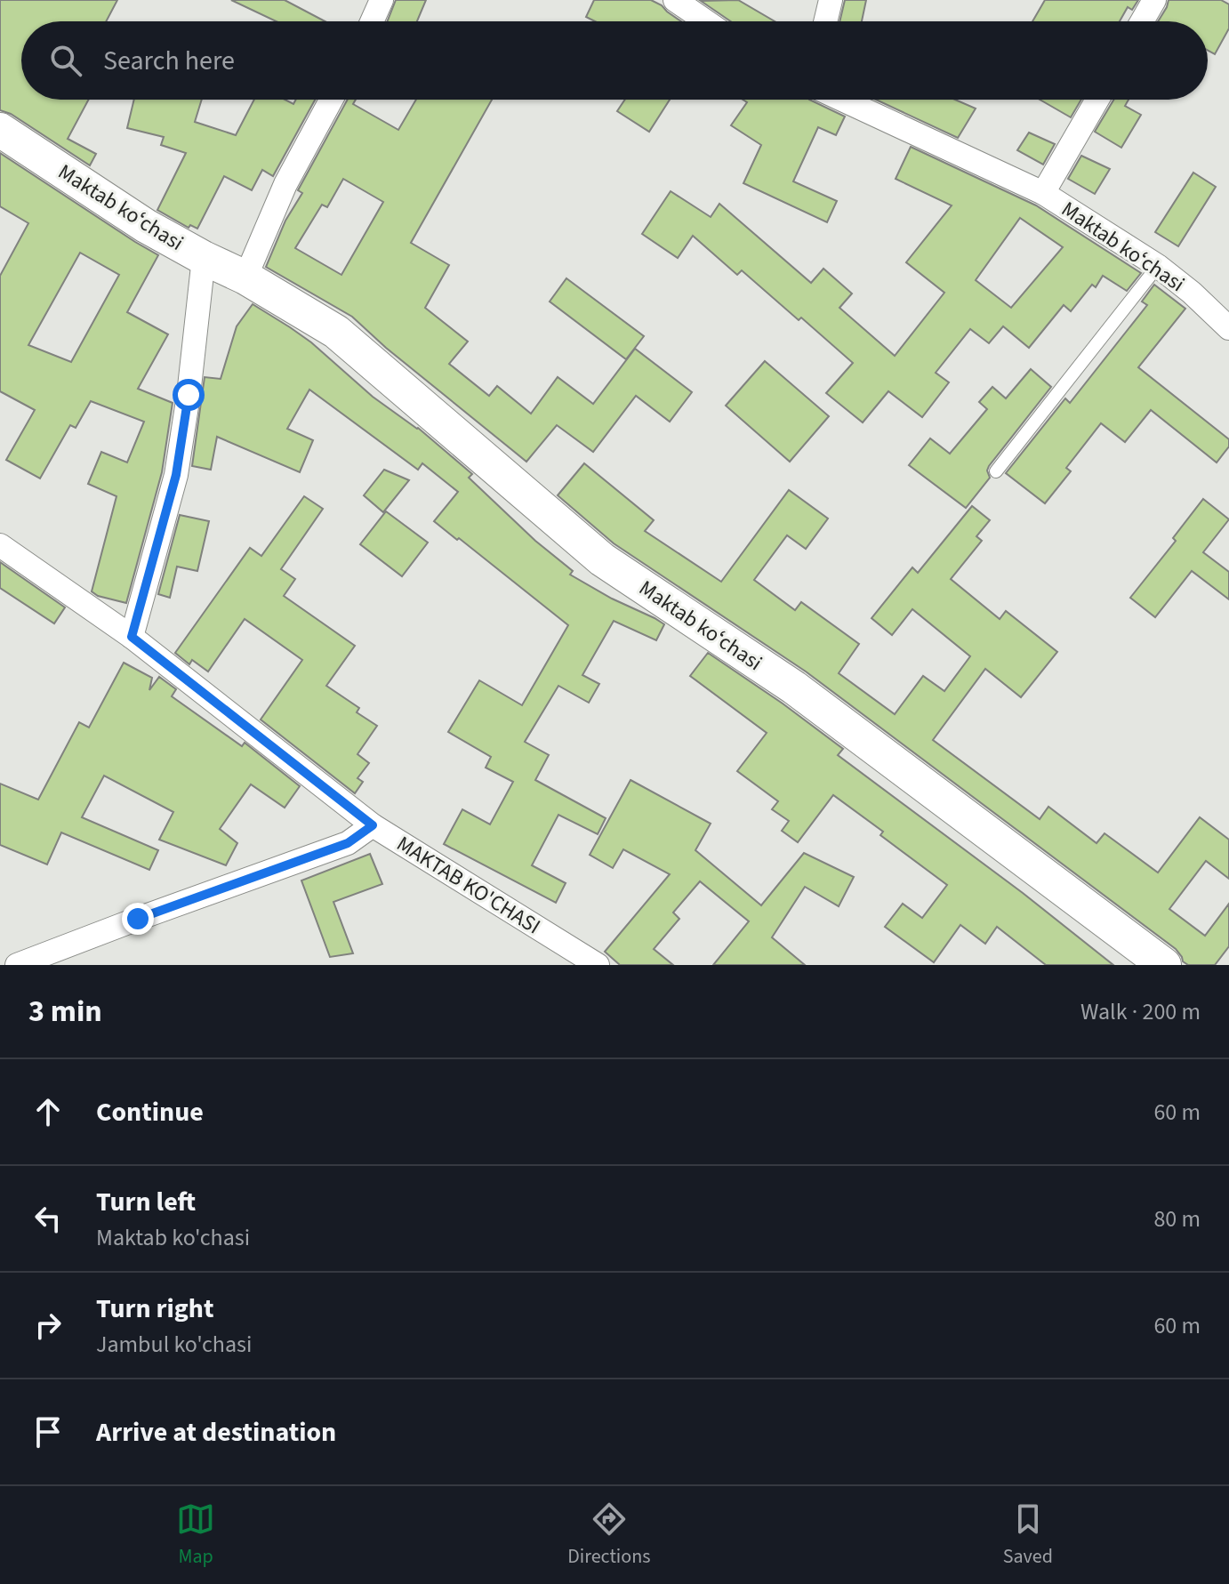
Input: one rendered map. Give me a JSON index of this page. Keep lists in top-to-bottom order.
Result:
{
  "streets": {
    "street": ["Maktab koʻchasi", "MAKTAB KO'CHASI"]
  },
  "page": {
    "search": "Search here",
    "heading": ["3 min", "Walk · 200 m"],
    "list": [
      ["Continue", "60 m"],
      ["Turn left", "Maktab ko'chasi", "80 m"],
      ["Turn right", "Jambul ko'chasi", "60 m"],
      "Arrive at destination"
    ],
    "nav": ["Map", "Directions", "Saved"]
  }
}
